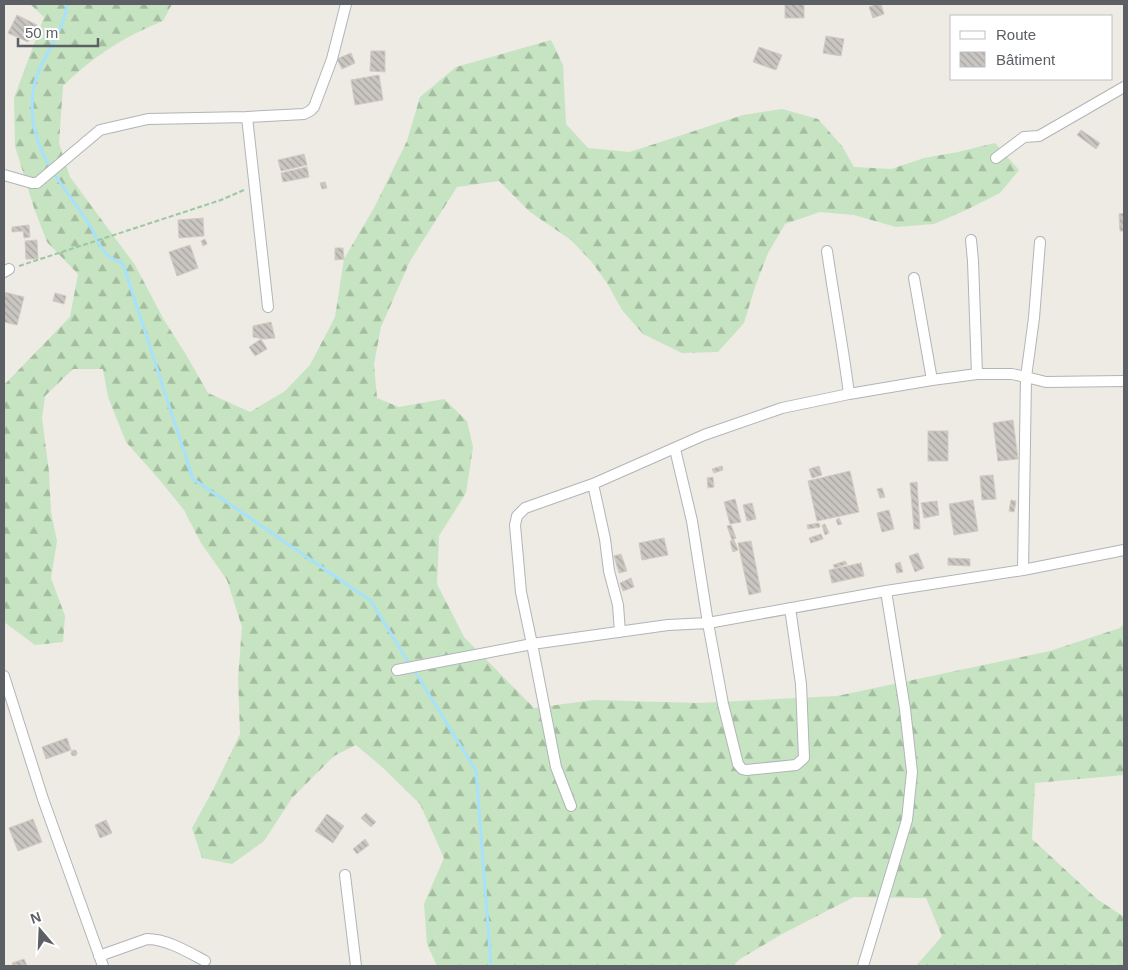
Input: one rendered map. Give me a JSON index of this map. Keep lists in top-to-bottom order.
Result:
{
  "legend": ["Route", "Bâtiment"],
  "scale_bar": "50 m",
  "north": "top"
}
